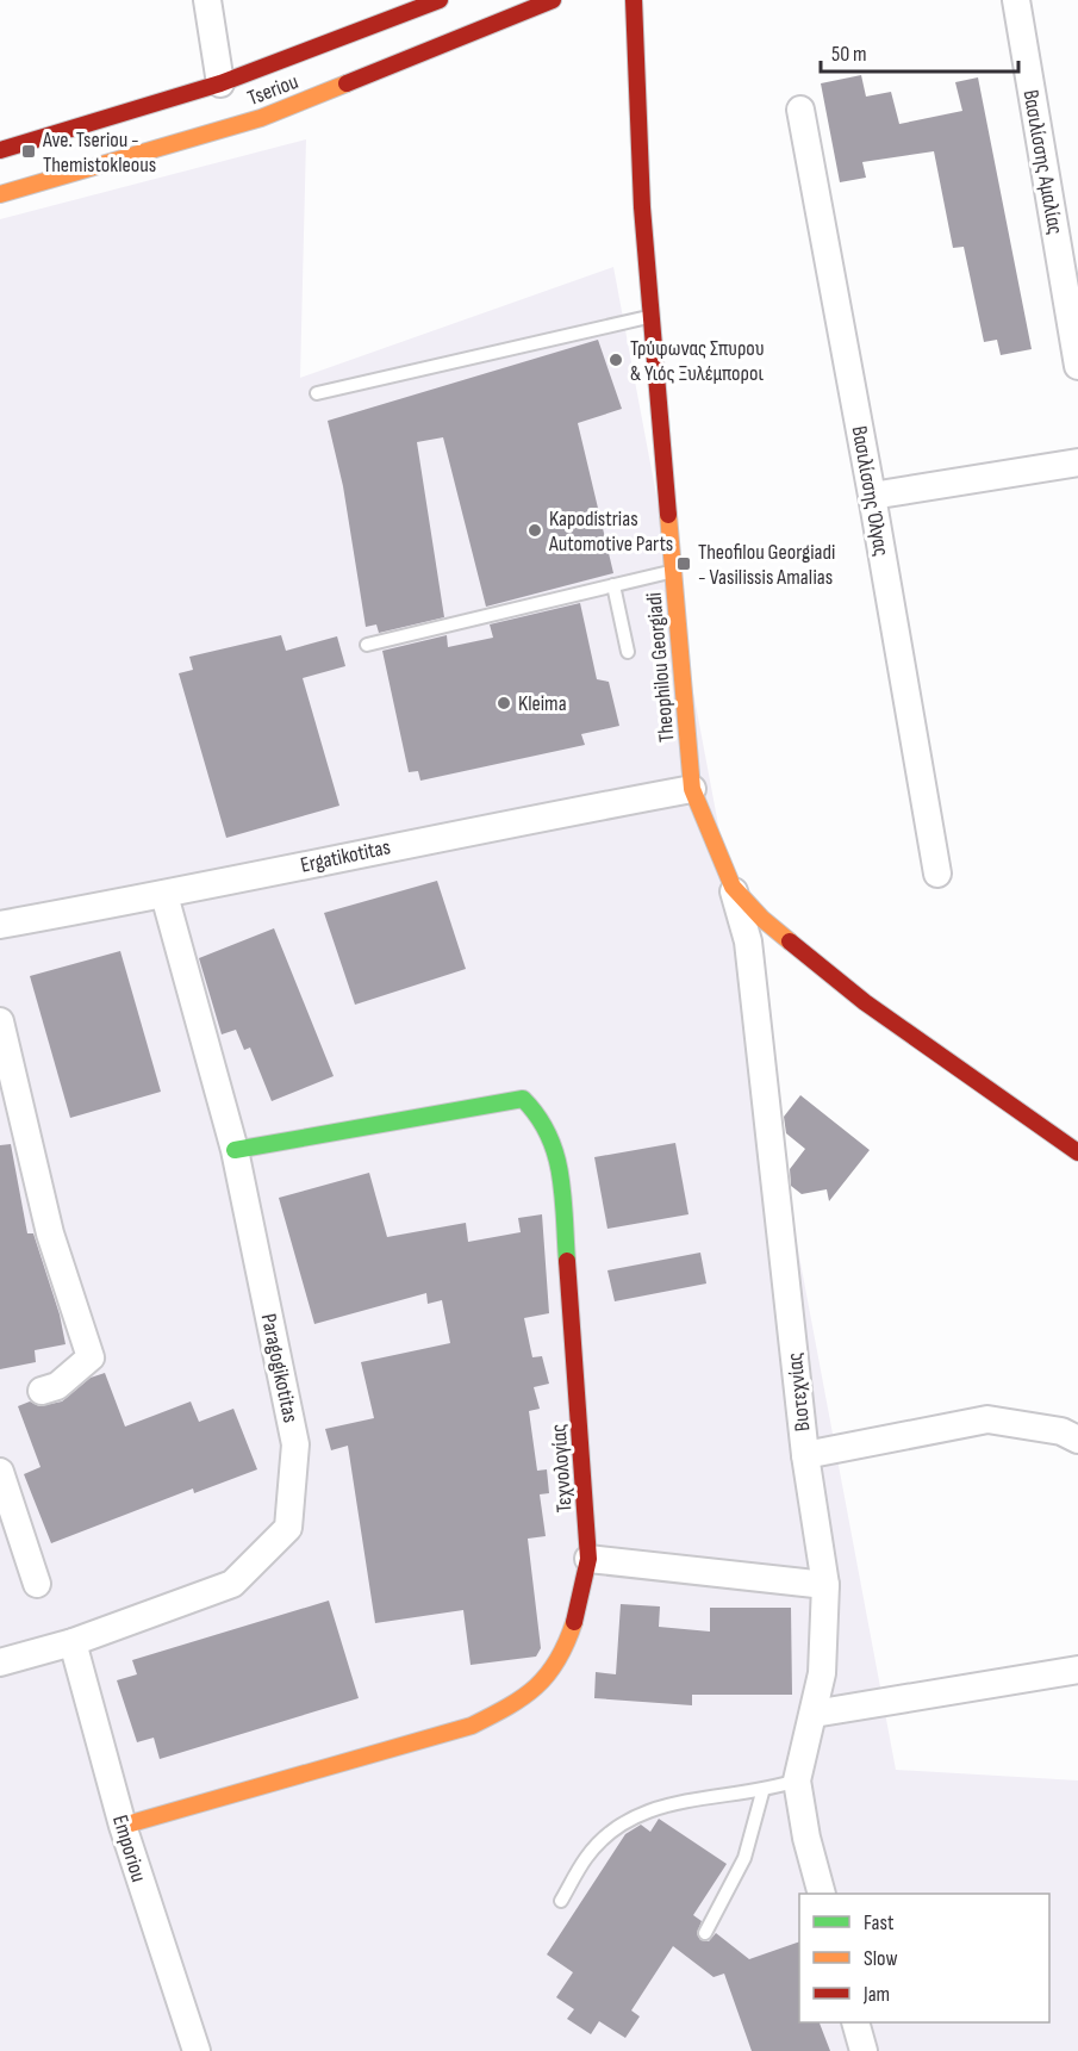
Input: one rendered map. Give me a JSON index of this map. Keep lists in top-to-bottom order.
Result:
{
  "streets": {
    "street": [
      "Tseriou",
      "Βασιλίσσης Αμαλίας",
      "Βασιλίσσης Όλγας",
      "Theophilou Georgiadi",
      "Ergatikotitas",
      "Paragogikotitas",
      "Βιοτεχνίας",
      "Τεχνολογίας",
      "Emporiou"
    ]
  },
  "crossings": [
    ["Theophilou Georgiadi", "Ergatikotitas"],
    ["Theophilou Georgiadi", "Βιοτεχνίας"],
    ["Ergatikotitas", "Paragogikotitas"],
    ["Paragogikotitas", "Τεχνολογίας"],
    ["Paragogikotitas", "Emporiou"],
    ["Τεχνολογίας", "Emporiou"]
  ],
  "places": {
    "transit": ["Ave. Tseriou - Themistokleous", "Theofilou Georgiadi - Vasilissis Amalias"],
    "other": ["Τρύφωνας Σπυρου & Υιός Ξυλέμποροι", "Kapodistrias Automotive Parts", "Kleima"]
  },
  "legend": ["Fast", "Slow", "Jam"],
  "scale_bar": "50 m"
}
